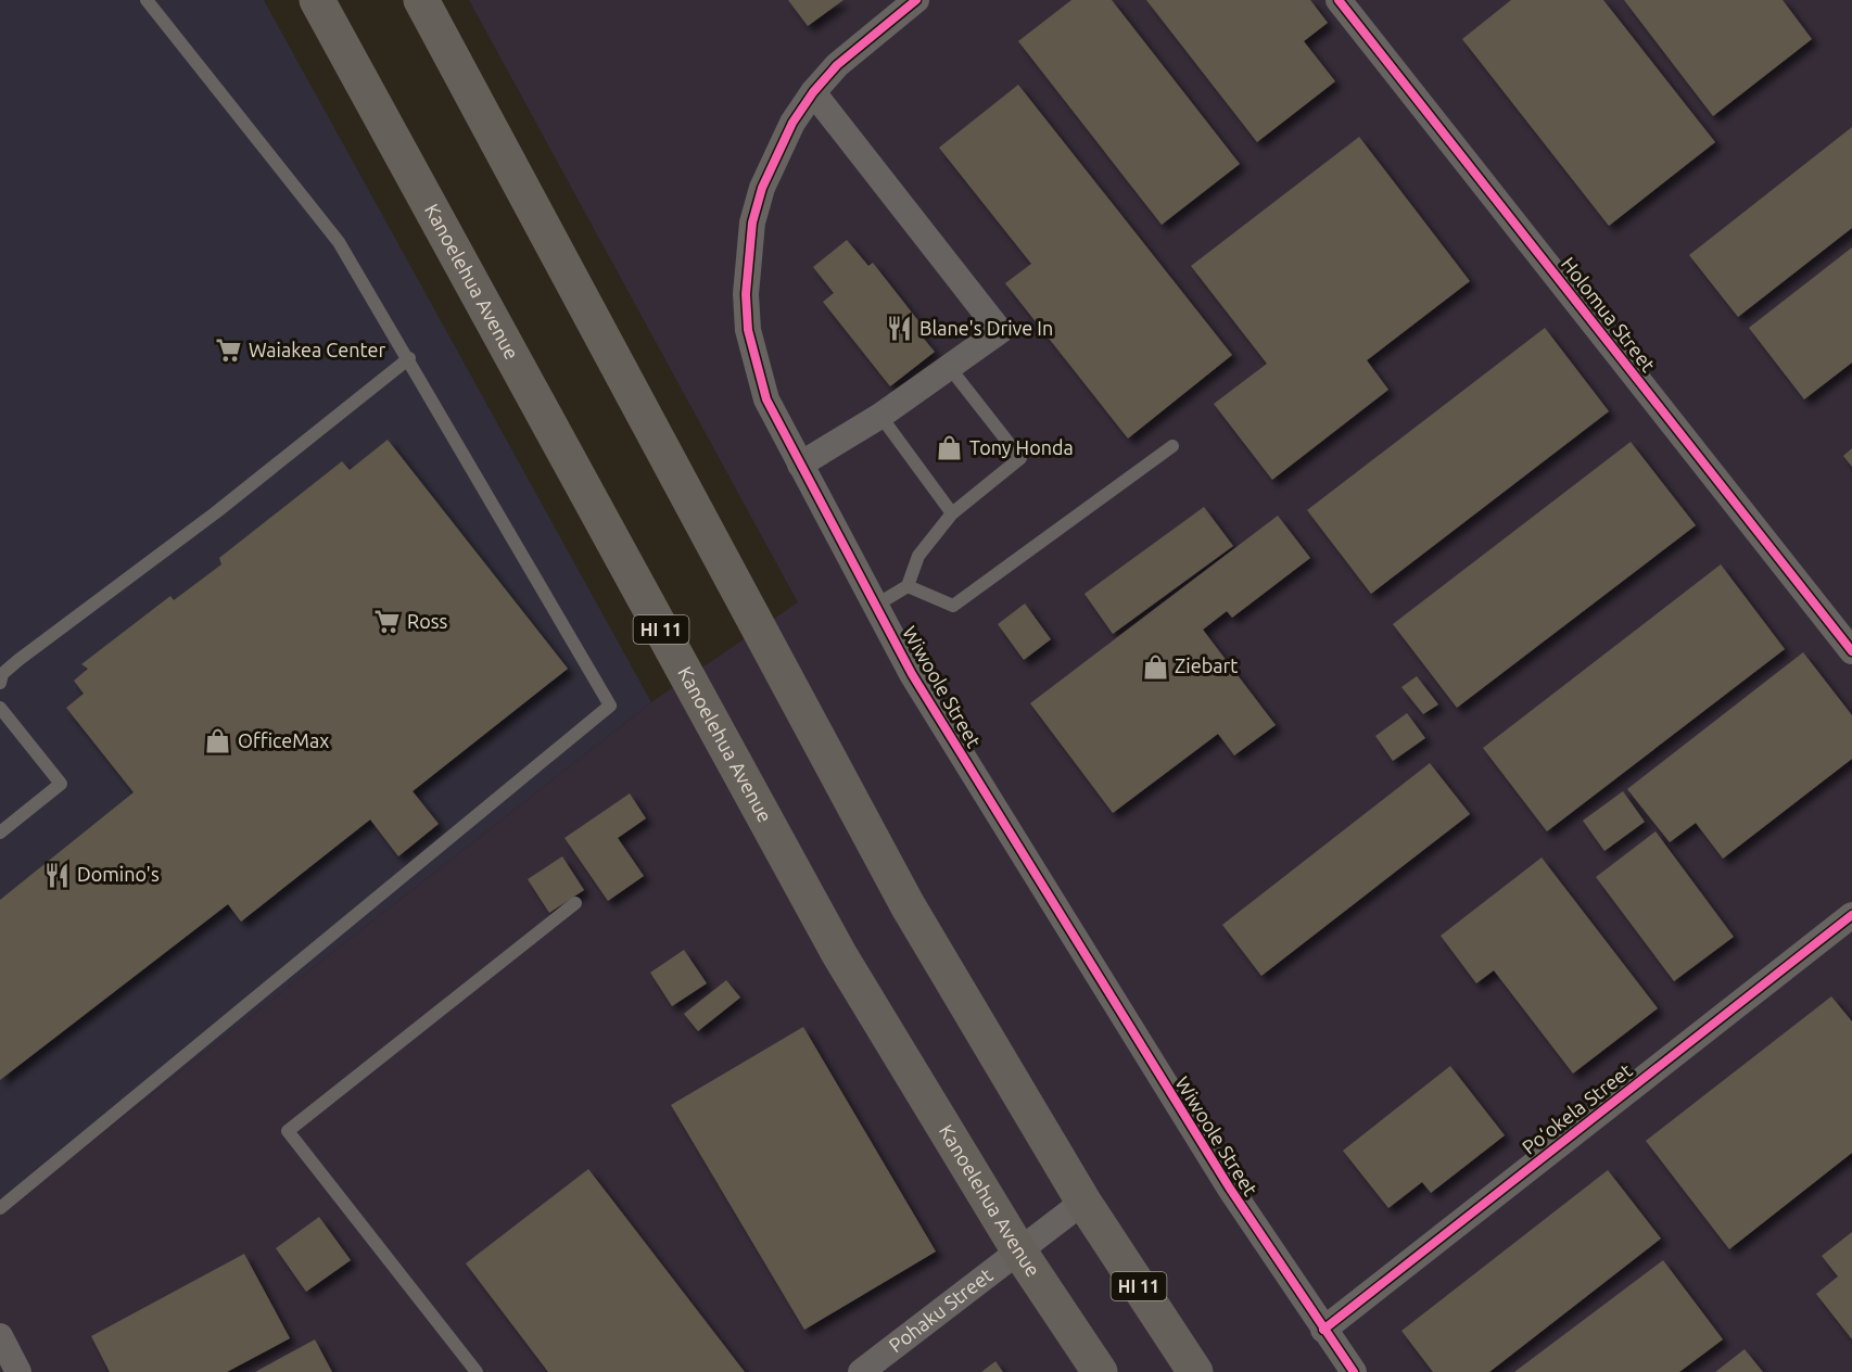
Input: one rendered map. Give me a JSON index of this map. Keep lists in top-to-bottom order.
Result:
{
  "streets": {
    "highway": ["Kanoelehua Avenue", "HI 11"],
    "street": [
      "Holomua Street",
      "Wiwoole Street",
      "Po‘okela Street",
      "Pohaku Street"
    ]
  },
  "crossings": [
    ["Kanoelehua Avenue", "Pohaku Street"],
    ["HI 11", "Pohaku Street"],
    ["Wiwoole Street", "Po‘okela Street"]
  ],
  "places": {
    "restaurant": ["Blane's Drive In", "Domino's"],
    "supermarket": ["Waiakea Center", "Ross"],
    "shop": ["Tony Honda", "Ziebart", "OfficeMax"]
  }
}
